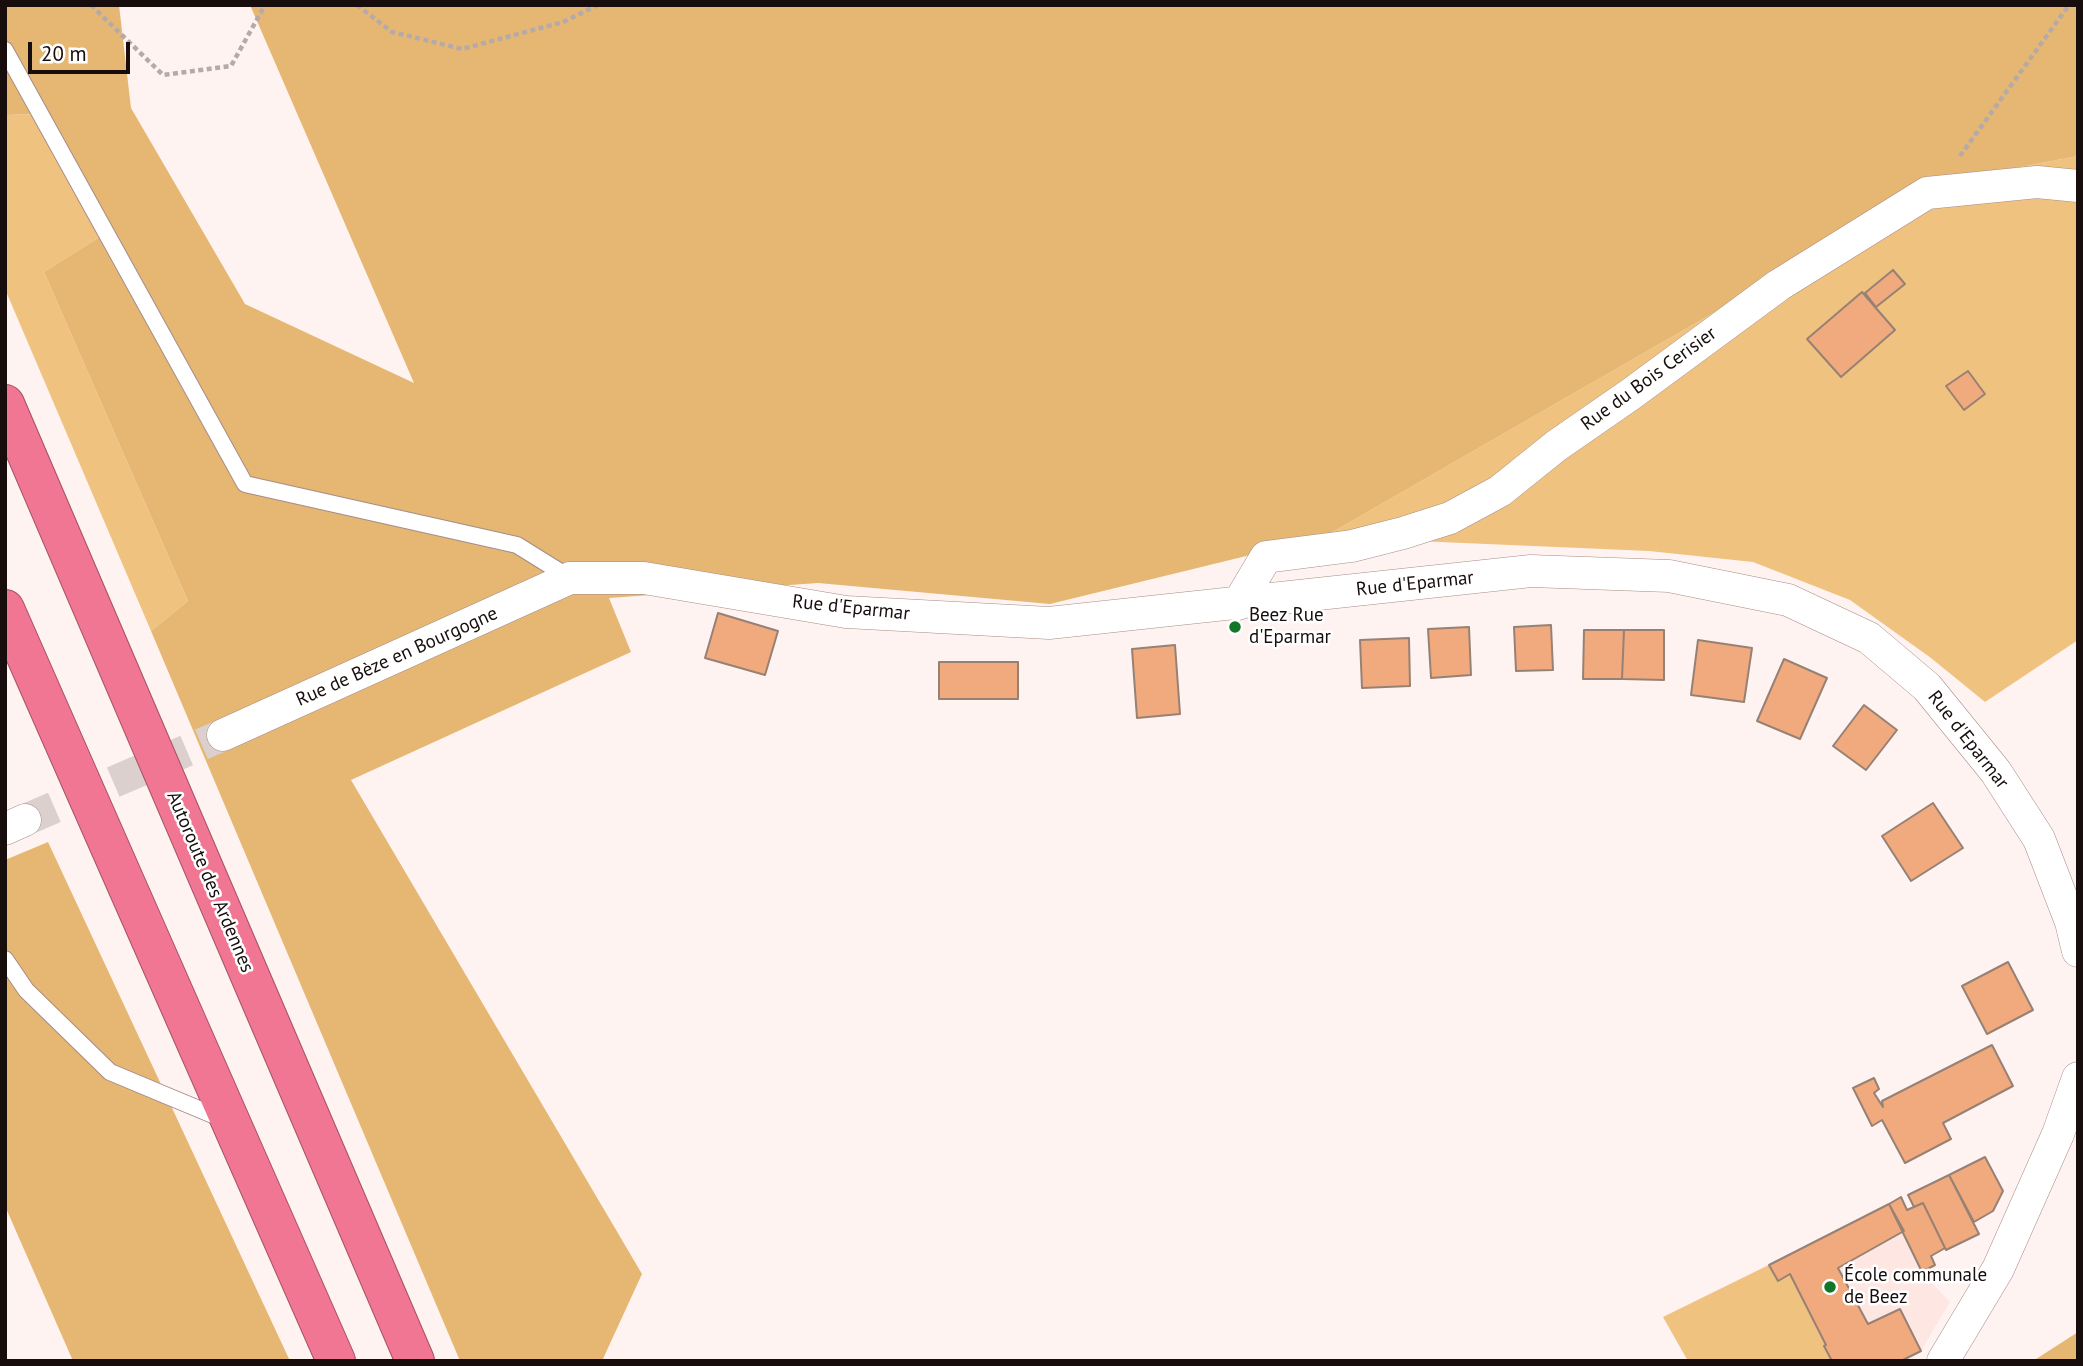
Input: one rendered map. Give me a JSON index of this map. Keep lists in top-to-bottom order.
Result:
{
  "streets": {
    "highway": ["Autoroute des Ardennes"],
    "street": ["Rue du Bois Cerisier", "Rue d'Eparmar", "Rue de Bèze en Bourgogne"]
  },
  "crossings": [
    ["Rue du Bois Cerisier", "Rue d'Eparmar"],
    ["Rue d'Eparmar", "Rue de Bèze en Bourgogne"]
  ],
  "places": ["Beez Rue d'Eparmar", "École communale de Beez"],
  "scale_bar": "20 m"
}
